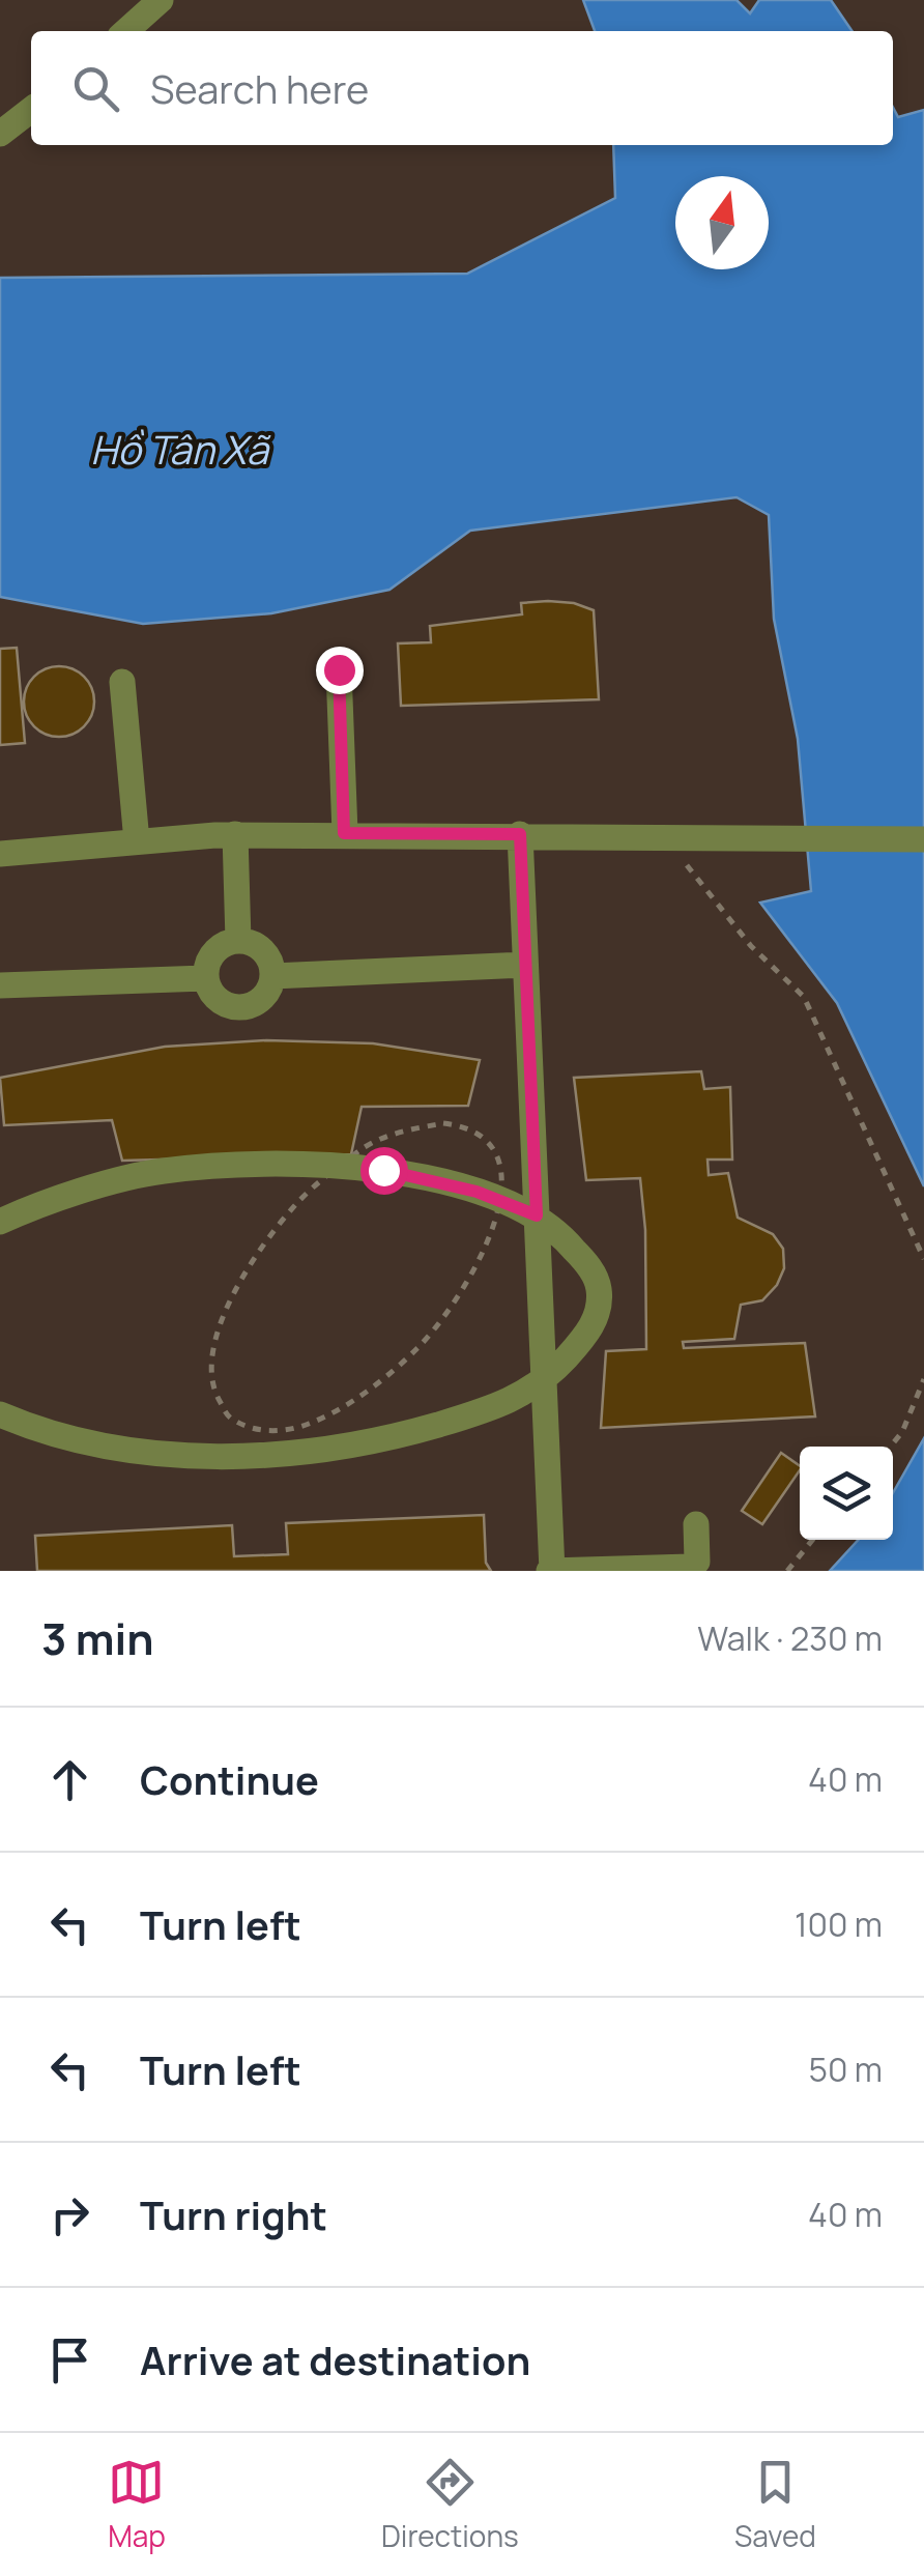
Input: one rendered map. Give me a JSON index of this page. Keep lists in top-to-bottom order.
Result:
{
  "water": ["Hồ Tân Xã"],
  "north": "top",
  "page": {
    "search": "Search here",
    "heading": ["3 min", "Walk · 230 m"],
    "list": [
      ["Continue", "40 m"],
      ["Turn left", "100 m"],
      ["Turn left", "50 m"],
      ["Turn right", "40 m"],
      "Arrive at destination"
    ],
    "nav": ["Map", "Directions", "Saved"]
  }
}
